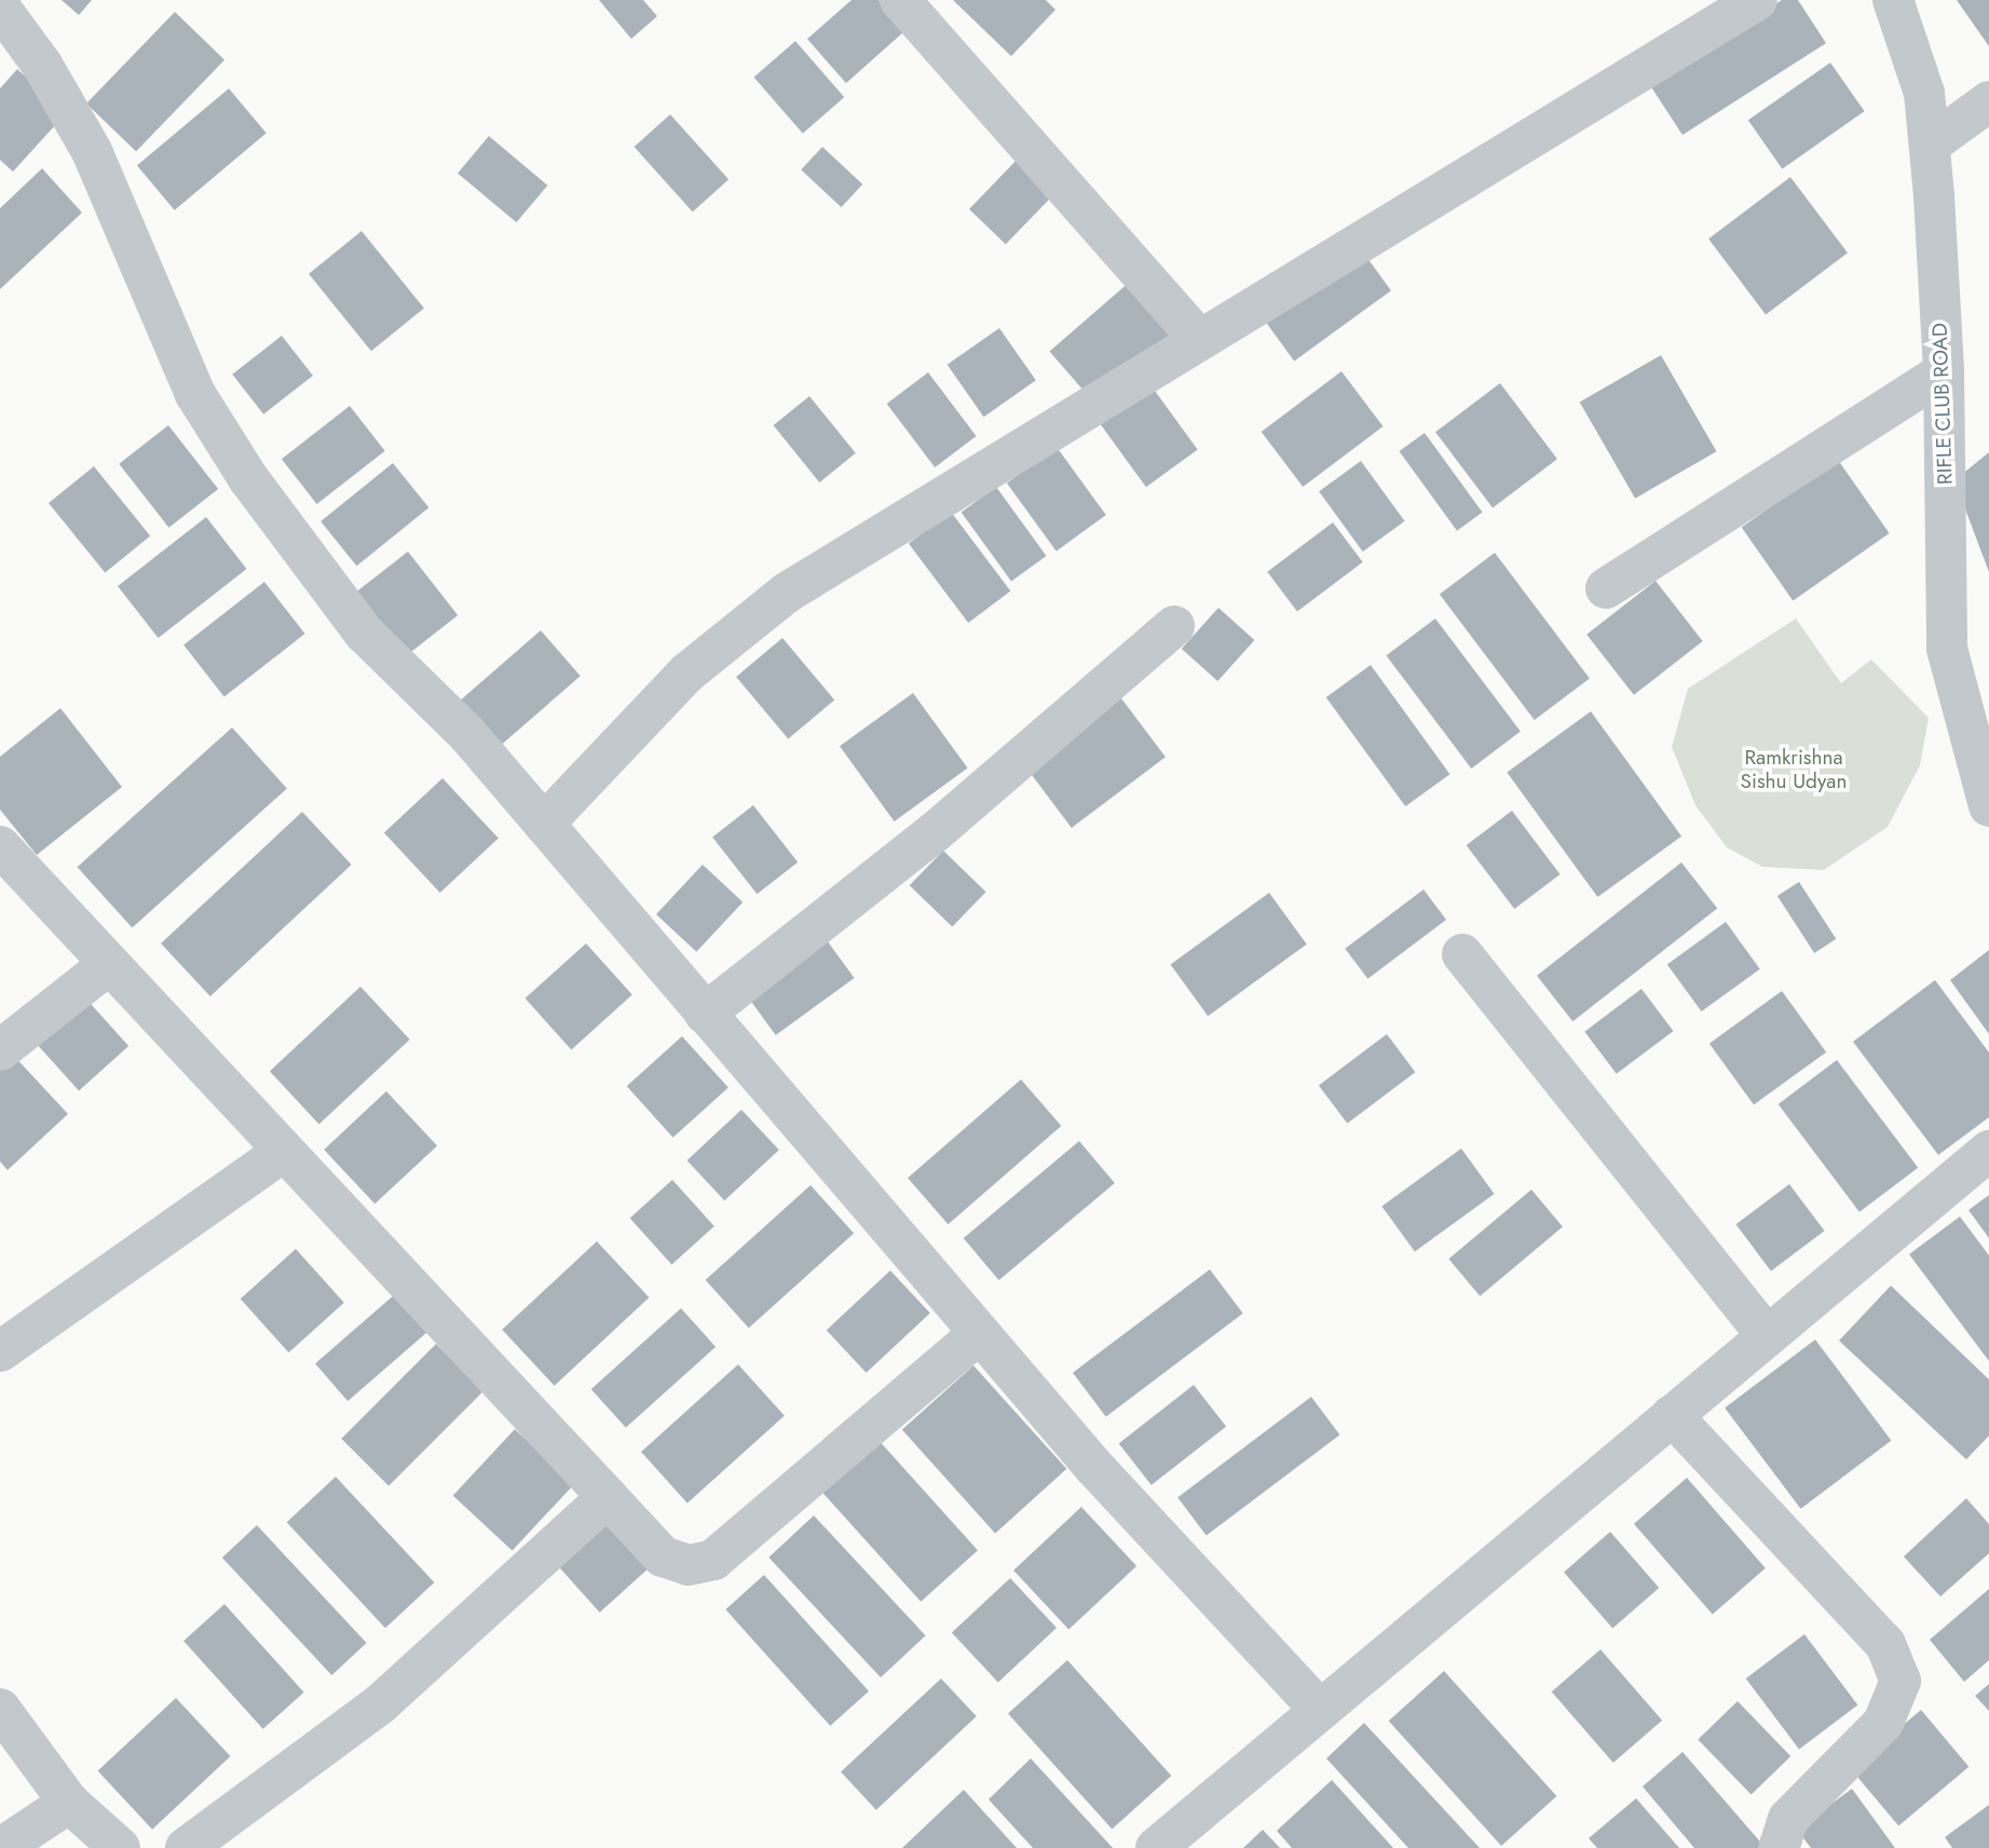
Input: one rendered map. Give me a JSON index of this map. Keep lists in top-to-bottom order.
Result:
{
  "streets": {
    "street": ["RIFLE CLUB ROAD"]
  },
  "parks": ["Ramkrishna Sishu Udyan"]
}
